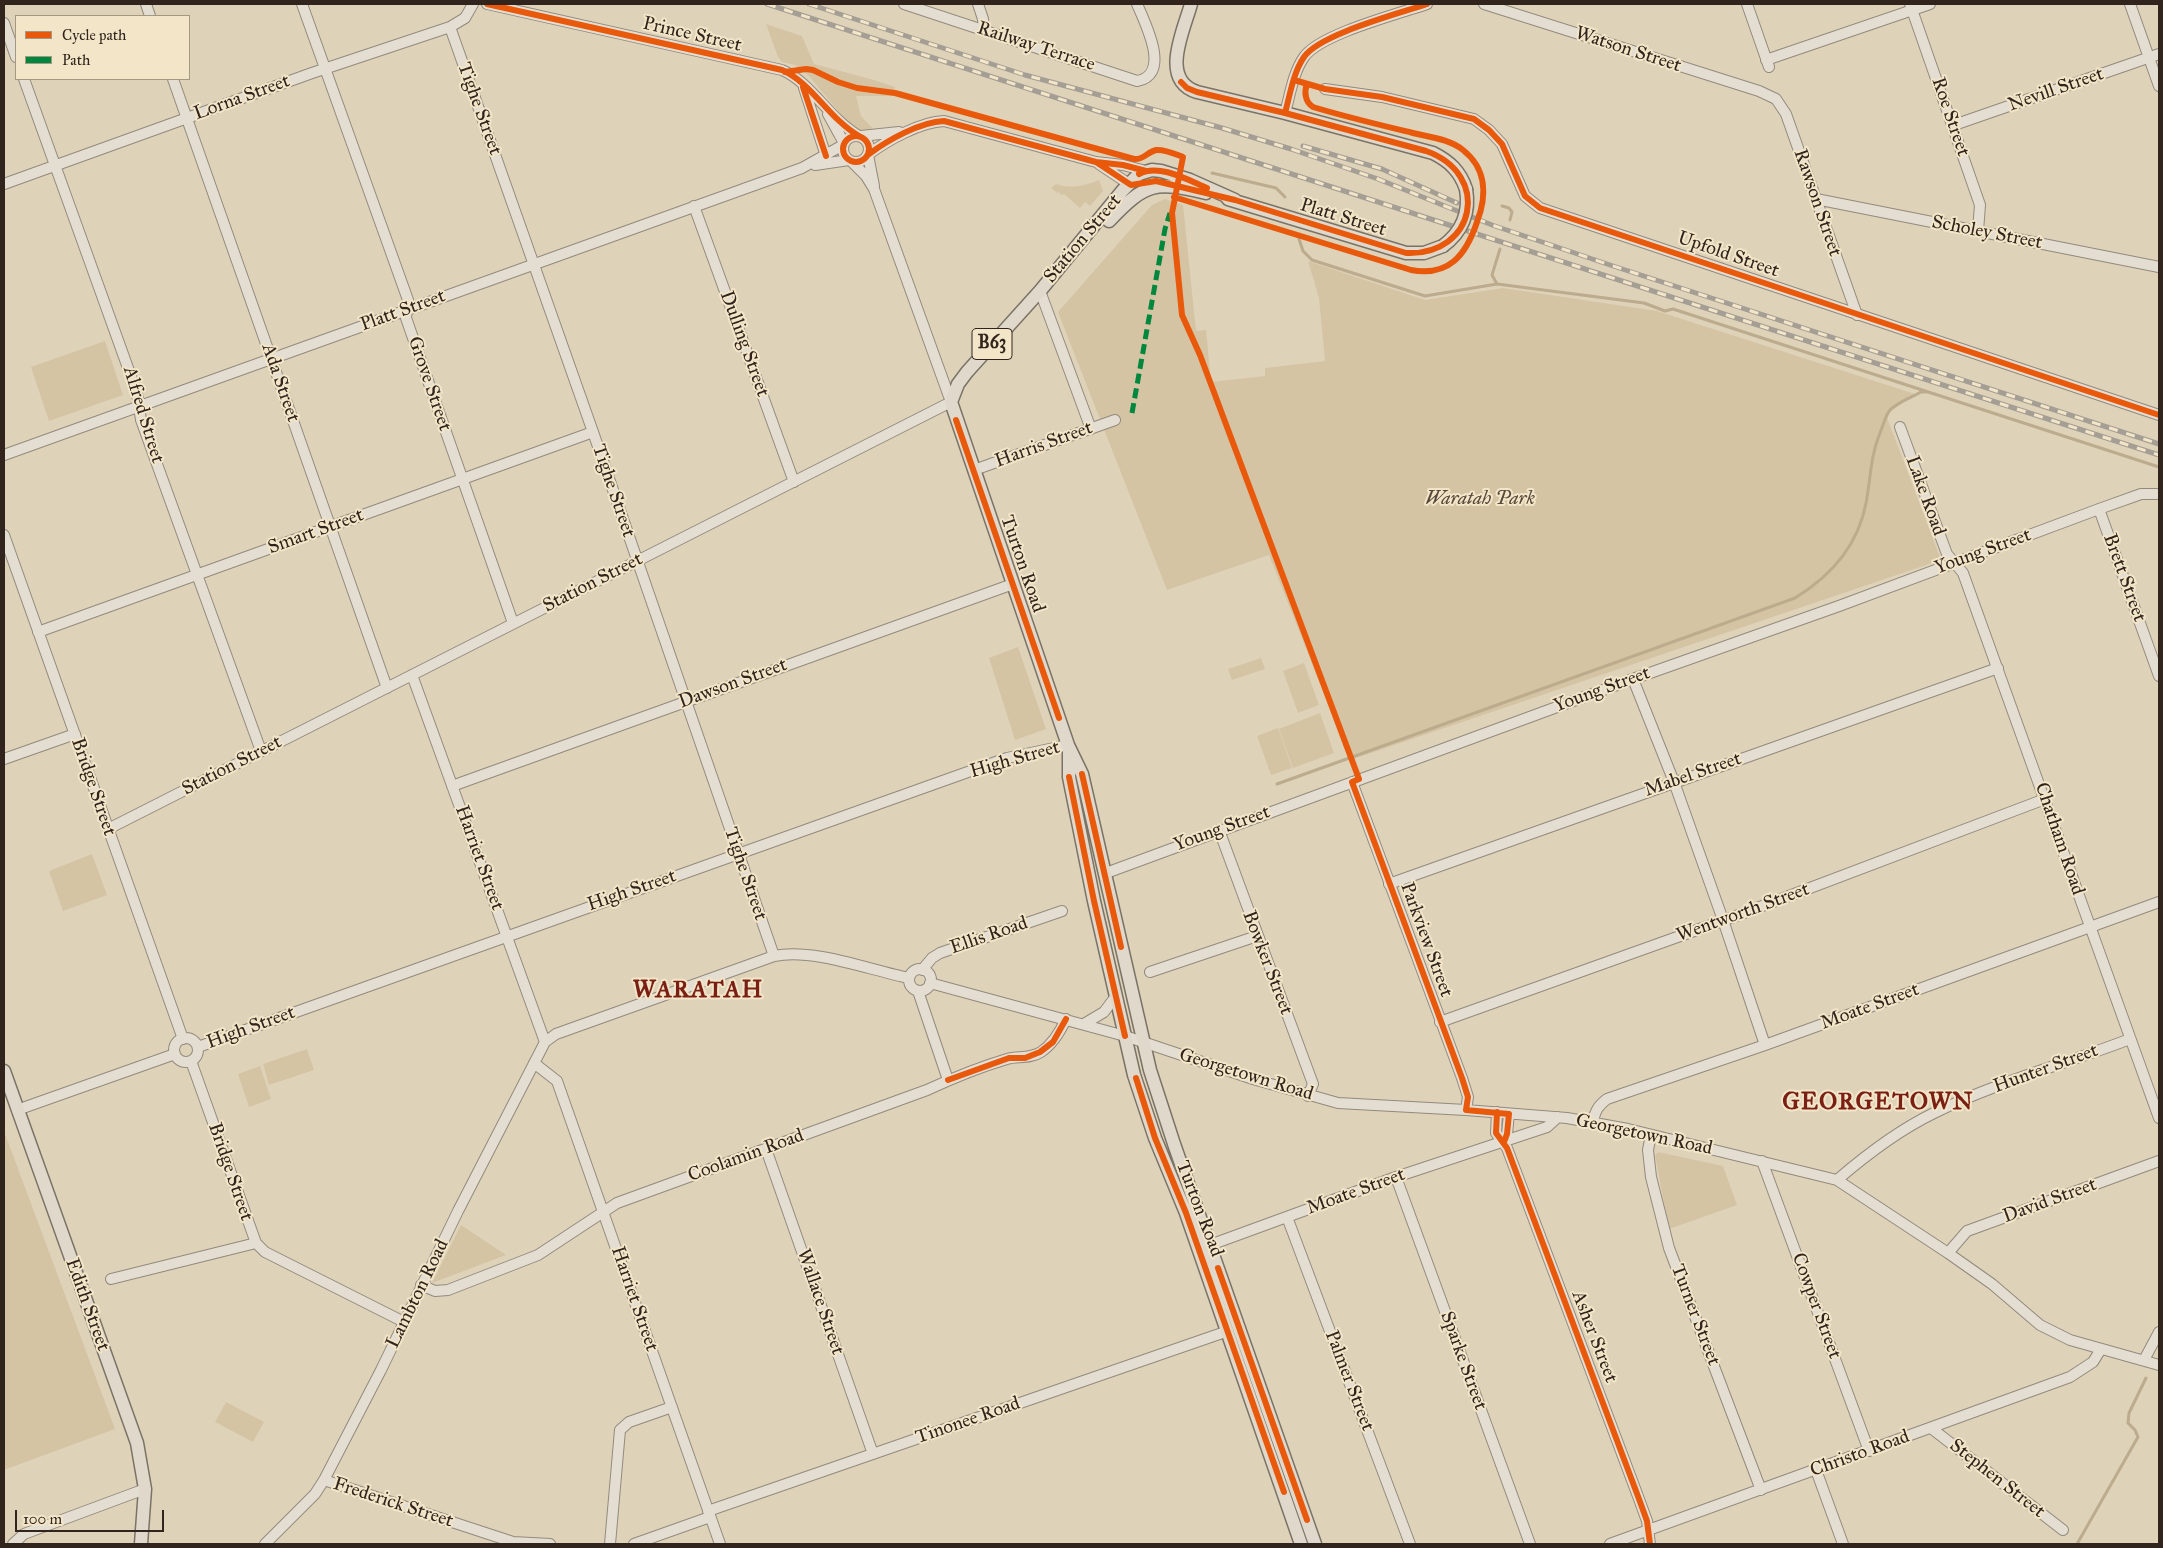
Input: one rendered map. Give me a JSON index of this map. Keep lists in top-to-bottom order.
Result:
{
  "streets": {
    "main road": [
      "Platt Street",
      "Station Street",
      "B63",
      "Turton Road",
      "Edith Street"
    ],
    "street": [
      "Prince Street",
      "Railway Terrace",
      "Watson Street",
      "Nevill Street",
      "Lorna Street",
      "Tighe Street",
      "Roe Street",
      "Rawson Street",
      "Scholey Street",
      "Upfold Street",
      "Dulling Street",
      "Ada Street",
      "Grove Street",
      "Alfred Street",
      "Harris Street",
      "Lake Road",
      "Smart Street",
      "Young Street",
      "Brett Street",
      "Dawson Street",
      "High Street",
      "Mabel Street",
      "Bridge Street",
      "Chatham Road",
      "Harriet Street",
      "Wentworth Street",
      "Ellis Road",
      "Parkview Street",
      "Bowker Street",
      "Moate Street",
      "Hunter Street",
      "Georgetown Road",
      "Coolamin Road",
      "David Street",
      "Lambton Road",
      "Wallace Street",
      "Cowper Street",
      "Turner Street",
      "Asher Street",
      "Sparke Street",
      "Palmer Street",
      "Tinonee Road",
      "Christo Road",
      "Stephen Street",
      "Frederick Street"
    ]
  },
  "crossings": [
    ["Prince Street", "Platt Street"],
    ["Prince Street", "Turton Road"],
    ["Watson Street", "Rawson Street"],
    ["Nevill Street", "Roe Street"],
    ["Lorna Street", "Tighe Street"],
    ["Lorna Street", "Ada Street"],
    ["Lorna Street", "Grove Street"],
    ["Lorna Street", "Alfred Street"],
    ["Tighe Street", "Platt Street"],
    ["Tighe Street", "Station Street"],
    ["Tighe Street", "Smart Street"],
    ["Tighe Street", "Dawson Street"],
    ["Tighe Street", "High Street"],
    ["Tighe Street", "Lambton Road"],
    ["Roe Street", "Scholey Street"],
    ["Rawson Street", "Scholey Street"],
    ["Rawson Street", "Upfold Street"],
    ["Platt Street", "Station Street"],
    ["Platt Street", "Dulling Street"],
    ["Platt Street", "B63"],
    ["Platt Street", "Ada Street"],
    ["Platt Street", "Grove Street"],
    ["Platt Street", "Alfred Street"],
    ["Platt Street", "Turton Road"],
    ["Station Street", "Dulling Street"],
    ["Station Street", "B63"],
    ["Station Street", "Ada Street"],
    ["Station Street", "Grove Street"],
    ["Station Street", "Alfred Street"],
    ["Station Street", "Turton Road"],
    ["Station Street", "Bridge Street"],
    ["Station Street", "Harriet Street"],
    ["Ada Street", "Smart Street"],
    ["Grove Street", "Smart Street"],
    ["Alfred Street", "Smart Street"],
    ["Harris Street", "Turton Road"],
    ["Lake Road", "Young Street"],
    ["Lake Road", "Chatham Road"],
    ["Smart Street", "Bridge Street"],
    ["Young Street", "Turton Road"],
    ["Young Street", "Brett Street"],
    ["Young Street", "Chatham Road"],
    ["Young Street", "Parkview Street"],
    ["Young Street", "Bowker Street"],
    ["Turton Road", "Dawson Street"],
    ["Turton Road", "High Street"],
    ["Turton Road", "Moate Street"],
    ["Turton Road", "Georgetown Road"],
    ["Turton Road", "Tinonee Road"],
    ["Dawson Street", "Harriet Street"],
    ["High Street", "Bridge Street"],
    ["High Street", "Harriet Street"],
    ["Mabel Street", "Chatham Road"],
    ["Mabel Street", "Parkview Street"],
    ["Bridge Street", "Lambton Road"],
    ["Chatham Road", "Wentworth Street"],
    ["Chatham Road", "Moate Street"],
    ["Chatham Road", "Hunter Street"],
    ["Harriet Street", "Coolamin Road"],
    ["Harriet Street", "Lambton Road"],
    ["Harriet Street", "Tinonee Road"],
    ["Wentworth Street", "Parkview Street"],
    ["Ellis Road", "Georgetown Road"],
    ["Parkview Street", "Georgetown Road"],
    ["Bowker Street", "Georgetown Road"],
    ["Moate Street", "Georgetown Road"],
    ["Moate Street", "Asher Street"],
    ["Moate Street", "Sparke Street"],
    ["Moate Street", "Palmer Street"],
    ["Hunter Street", "Georgetown Road"],
    ["Georgetown Road", "Coolamin Road"],
    ["Georgetown Road", "David Street"],
    ["Georgetown Road", "Cowper Street"],
    ["Georgetown Road", "Turner Street"],
    ["Georgetown Road", "Christo Road"],
    ["Coolamin Road", "Lambton Road"],
    ["Coolamin Road", "Wallace Street"],
    ["Lambton Road", "Frederick Street"],
    ["Wallace Street", "Tinonee Road"],
    ["Cowper Street", "Christo Road"],
    ["Turner Street", "Christo Road"],
    ["Asher Street", "Christo Road"],
    ["Christo Road", "Stephen Street"]
  ],
  "districts": ["WARATAH", "GEORGETOWN"],
  "parks": ["Waratah Park"],
  "legend": ["Cycle path", "Path"],
  "scale_bar": "100 m"
}
